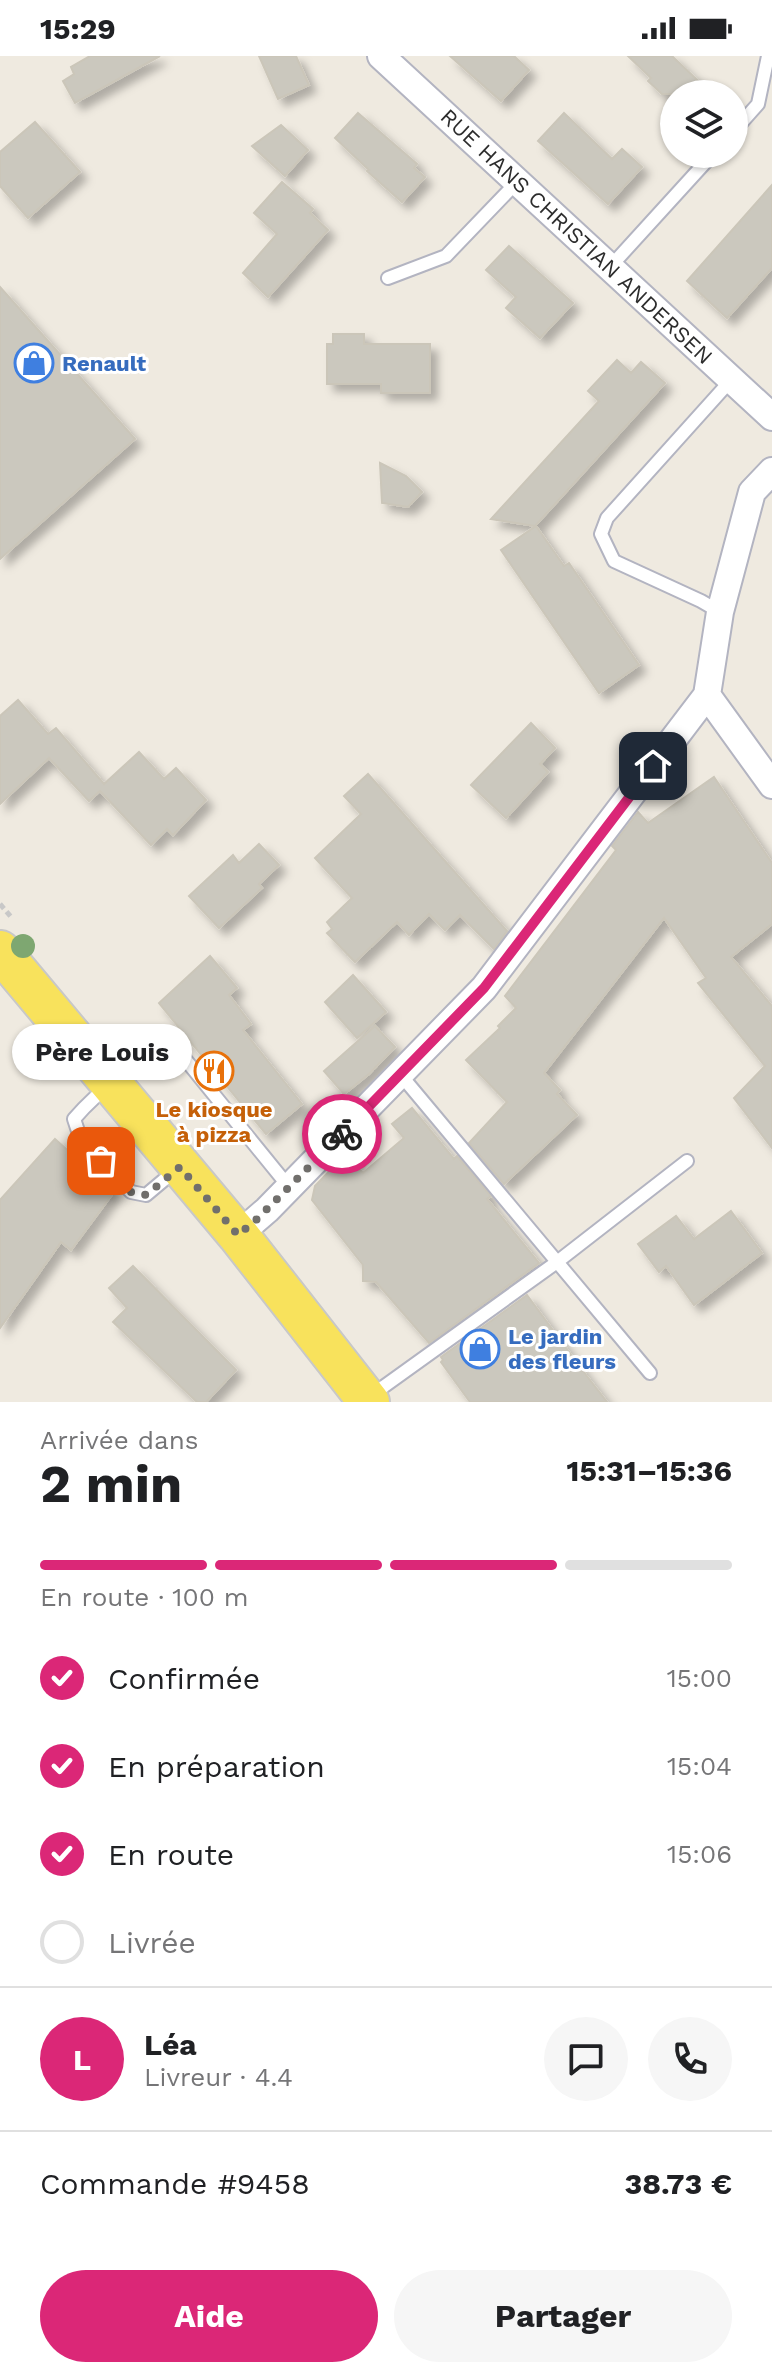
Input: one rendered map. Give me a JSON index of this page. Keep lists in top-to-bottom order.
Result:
{
  "streets": {
    "street": ["RUE HANS CHRISTIAN ANDERSEN"]
  },
  "places": {
    "shop": ["Renault", "Le jardin des fleurs"],
    "restaurant": ["Le kiosque à pizza"],
    "other": ["Père Louis"]
  },
  "page": {
    "status": "15:29",
    "bubble": "Père Louis",
    "heading": ["2 min", "Arrivée dans", "15:31–15:36"],
    "panel": [
      "Léa",
      "Livreur · 4.4",
      "Commande #9458",
      "38.73 €"
    ],
    "bar": "En route · 100 m",
    "list": [
      ["Confirmée", "15:00"],
      ["En préparation", "15:04"],
      ["En route", "15:06"],
      "Livrée"
    ],
    "round": "L",
    "buttons": ["Aide", "Partager"]
  }
}
